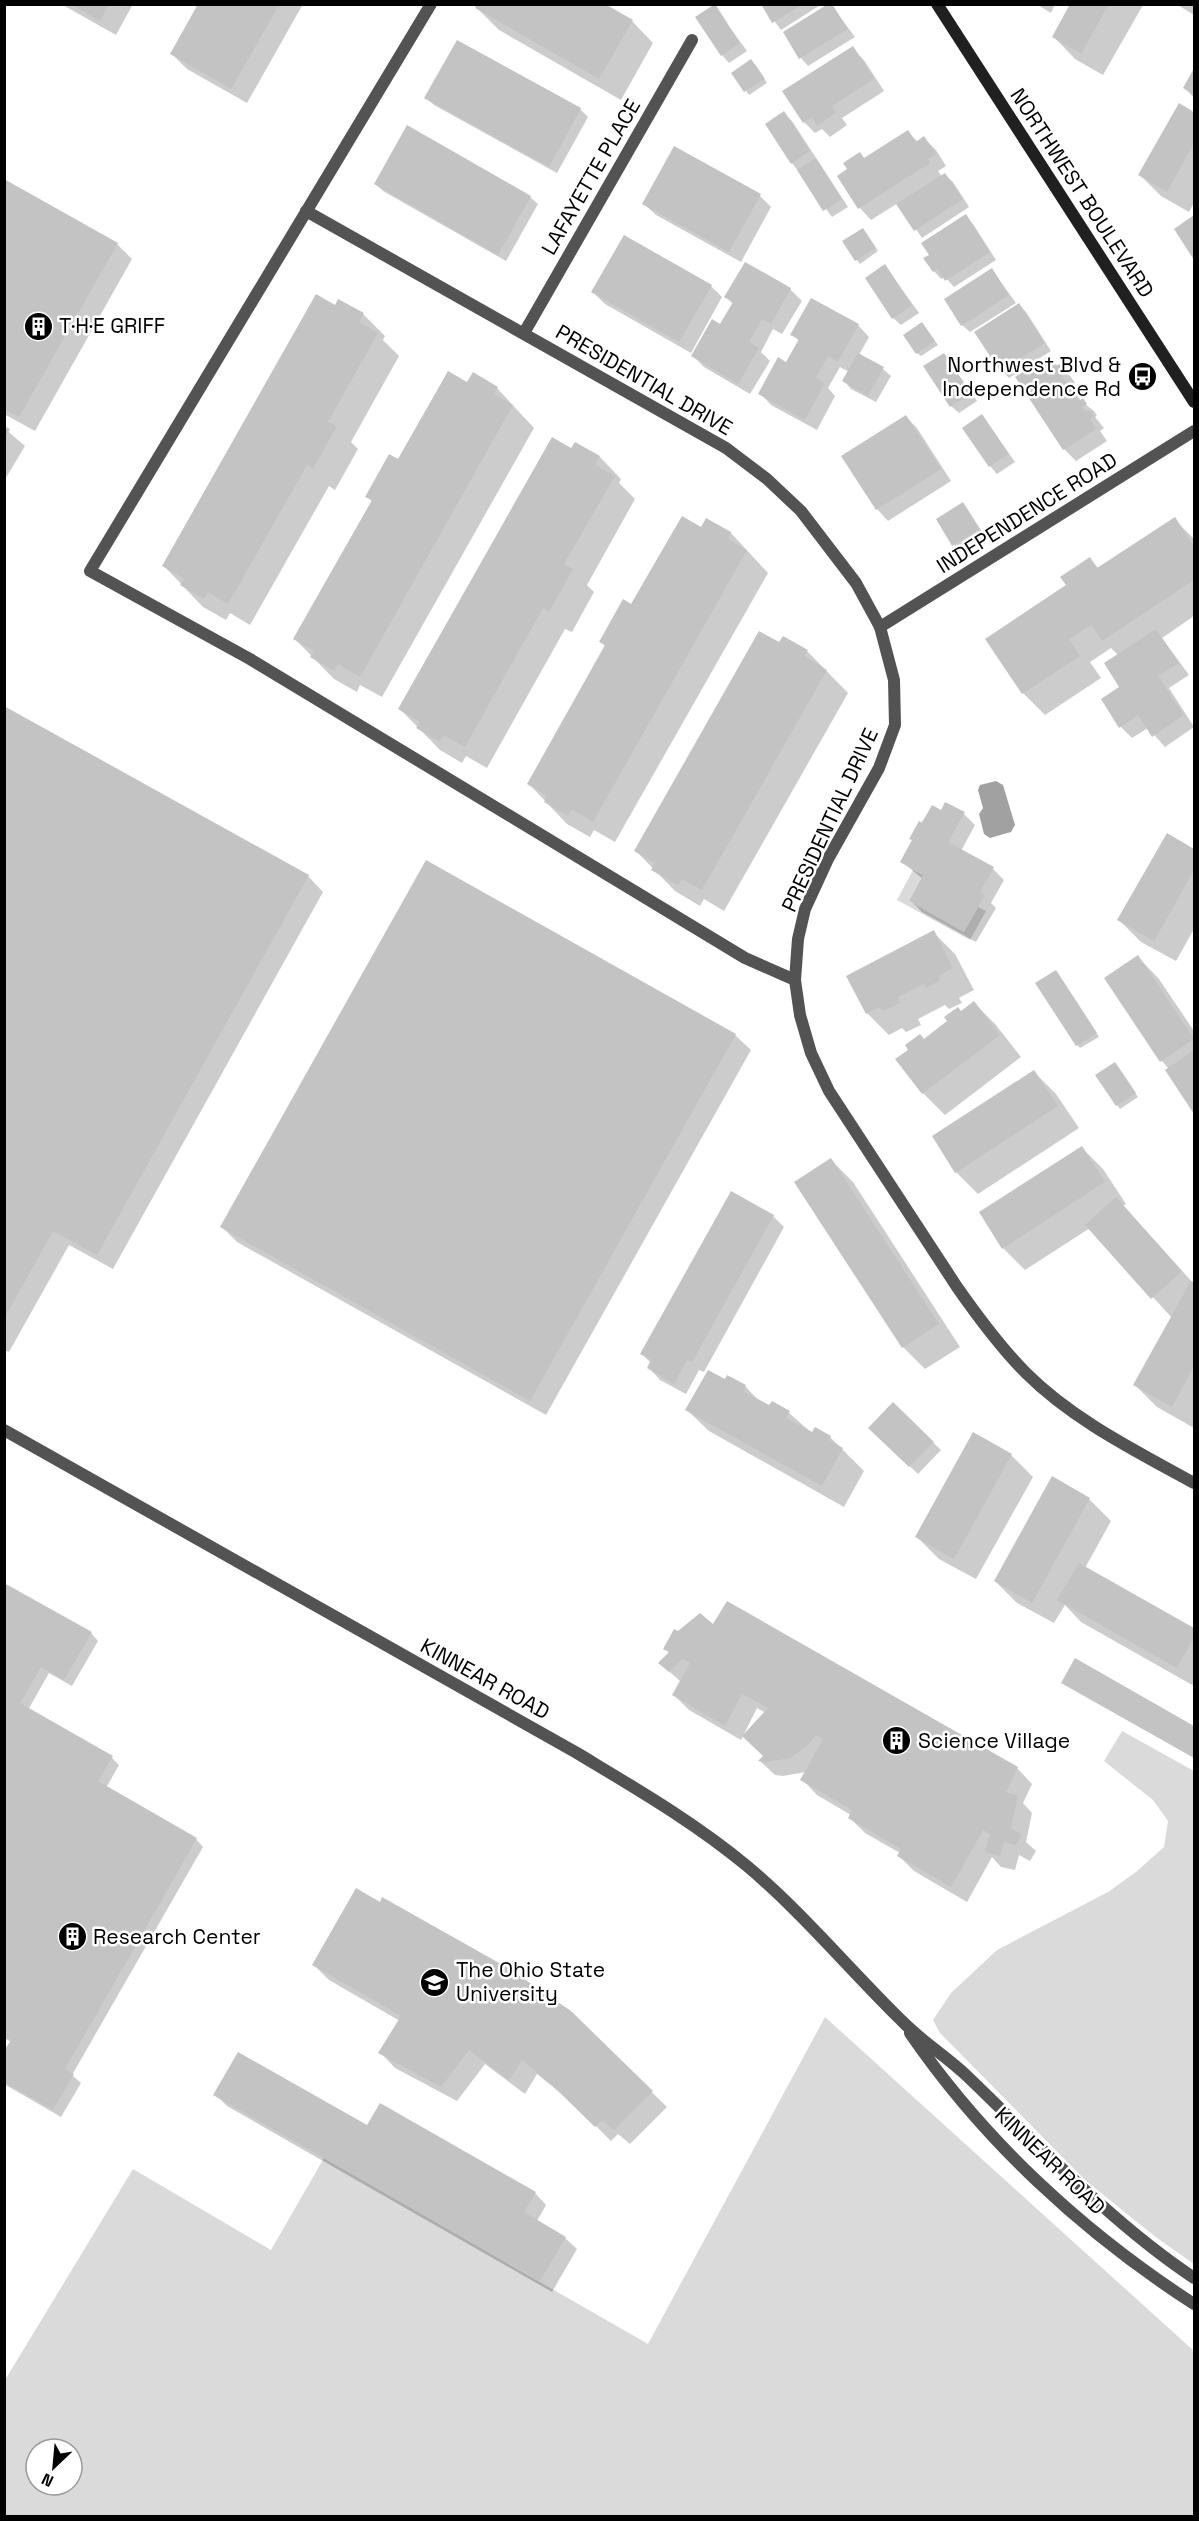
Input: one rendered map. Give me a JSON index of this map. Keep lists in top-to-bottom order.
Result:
{
  "streets": {
    "main road": ["NORTHWEST BOULEVARD"],
    "street": [
      "LAFAYETTE PLACE",
      "PRESIDENTIAL DRIVE",
      "INDEPENDENCE ROAD",
      "KINNEAR ROAD"
    ]
  },
  "crossings": [
    ["LAFAYETTE PLACE", "PRESIDENTIAL DRIVE"],
    ["PRESIDENTIAL DRIVE", "INDEPENDENCE ROAD"]
  ],
  "places": {
    "building": ["T·H·E GRIFF", "Science Village", "Research Center"],
    "bus stop": ["Northwest Blvd & Independence Rd"],
    "school or university": ["The Ohio State University"]
  },
  "north": "bottom left"
}
